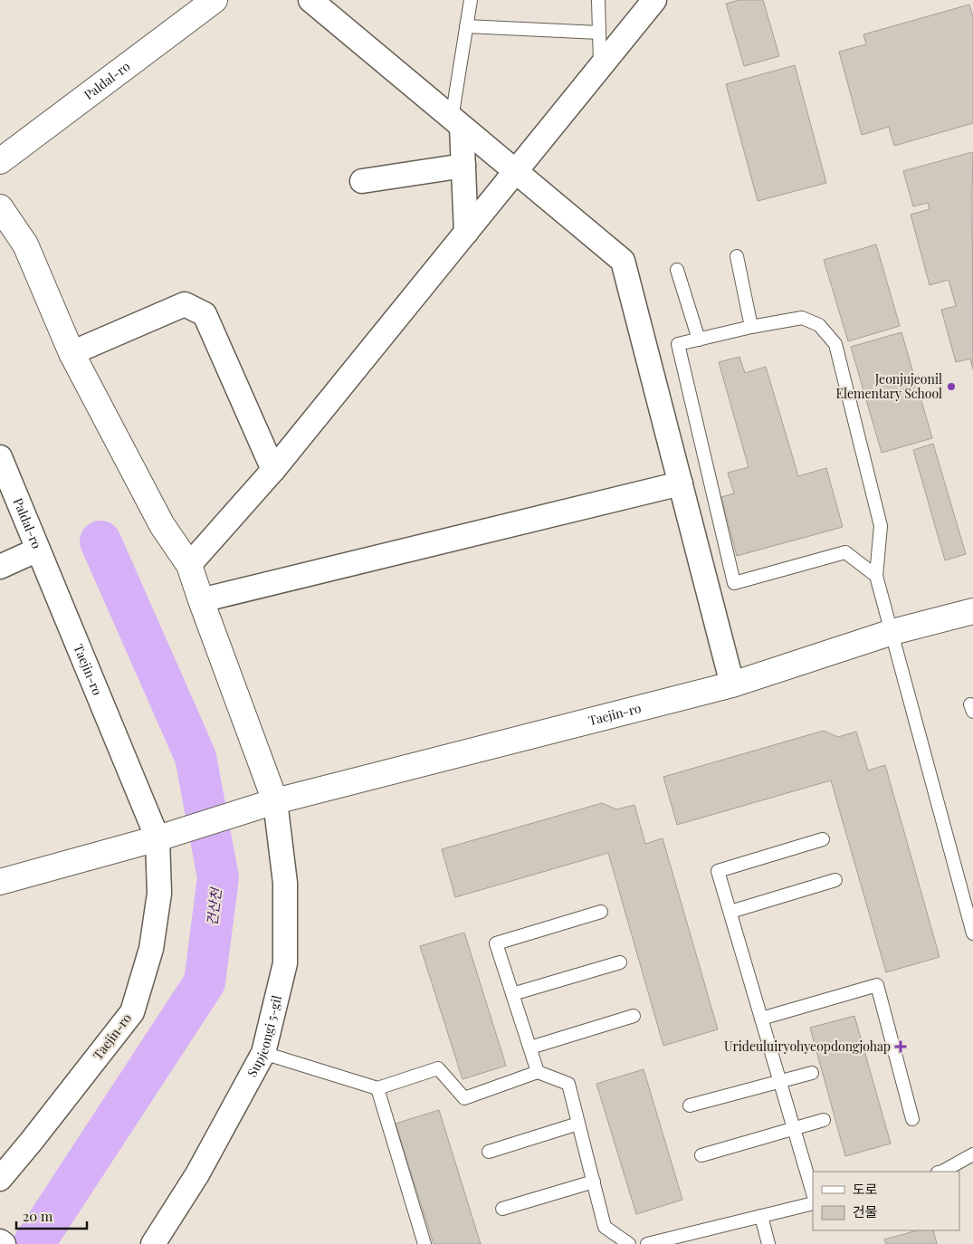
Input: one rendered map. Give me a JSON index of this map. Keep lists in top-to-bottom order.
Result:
{
  "streets": {
    "street": ["Paldal-ro", "Taejin-ro", "Supjeongi 5-gil"]
  },
  "crossings": [
    ["Paldal-ro", "Taejin-ro"],
    ["Taejin-ro", "Supjeongi 5-gil"]
  ],
  "water": ["건산천"],
  "places": {
    "other": ["Jeonjujeonil Elementary School"],
    "health": ["Urideuluiryohyeopdongjohap"]
  },
  "legend": ["도로", "건물"],
  "scale_bar": "20 m"
}
